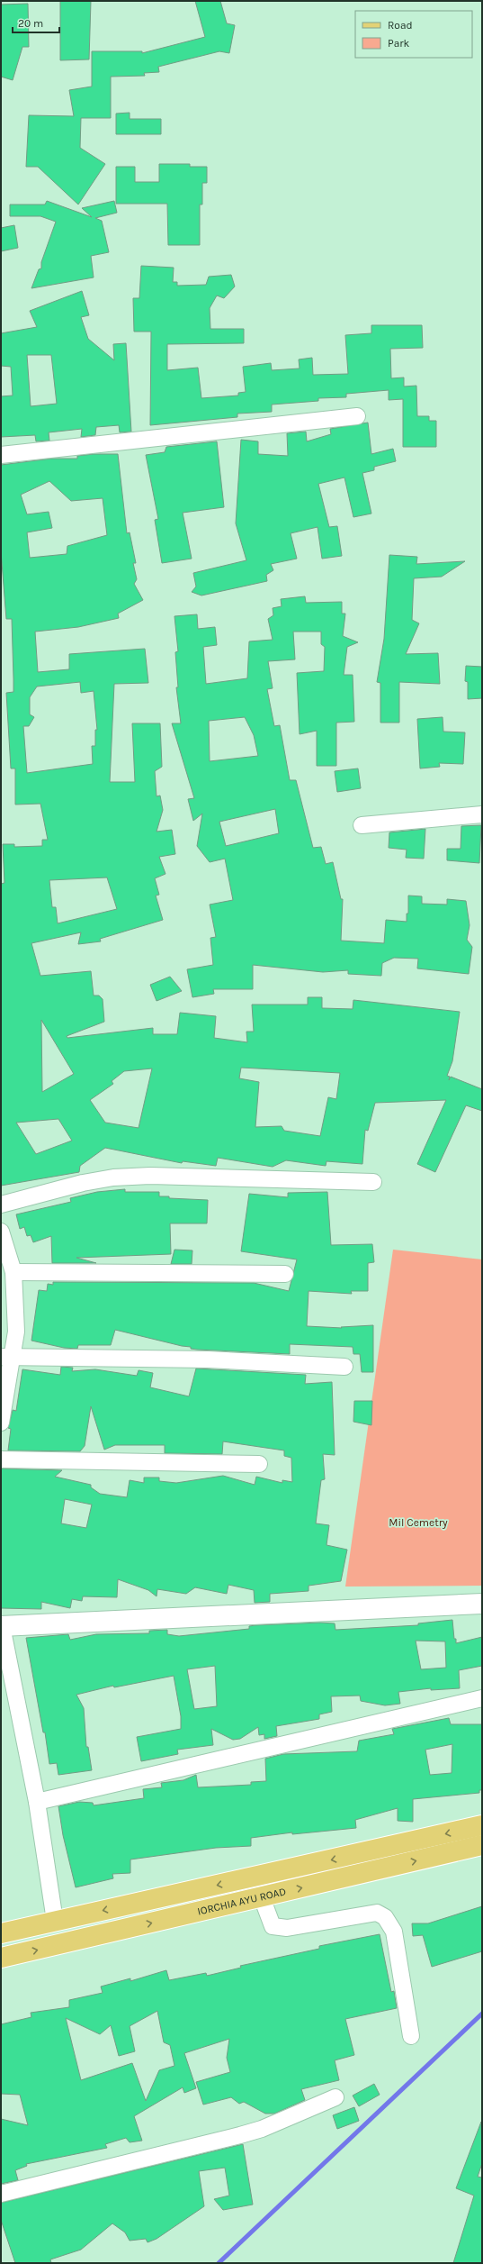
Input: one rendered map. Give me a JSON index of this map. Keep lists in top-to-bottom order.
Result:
{
  "streets": {
    "main road": ["IORCHIA AYU ROAD"]
  },
  "parks": ["Mil Cemetry"],
  "legend": ["Road", "Park"],
  "scale_bar": "20 m"
}
